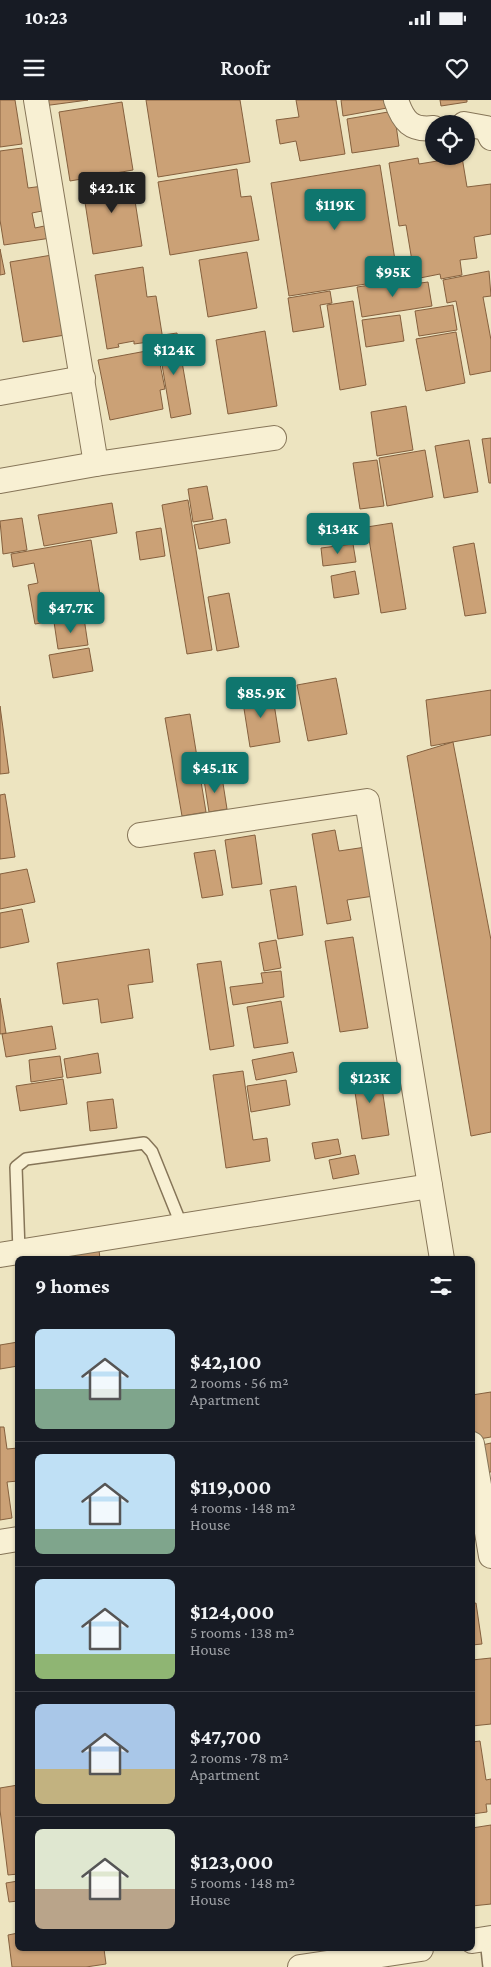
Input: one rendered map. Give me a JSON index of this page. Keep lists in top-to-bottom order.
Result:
{
  "page": {
    "status": "10:23",
    "header": "Roofr",
    "price": [
      "$42.1K",
      "$119K",
      "$95K",
      "$124K",
      "$134K",
      "$47.7K",
      "$85.9K",
      "$45.1K",
      "$123K"
    ],
    "heading": "9 homes",
    "list": [
      {
        "name": "$42,100",
        "note": "2 rooms · 56 m² · Apartment"
      },
      {
        "name": "$119,000",
        "note": "4 rooms · 148 m² · House"
      },
      {
        "name": "$124,000",
        "note": "5 rooms · 138 m² · House"
      },
      {
        "name": "$47,700",
        "note": "2 rooms · 78 m² · Apartment"
      },
      {
        "name": "$123,000",
        "note": "5 rooms · 148 m² · House"
      }
    ]
  }
}
